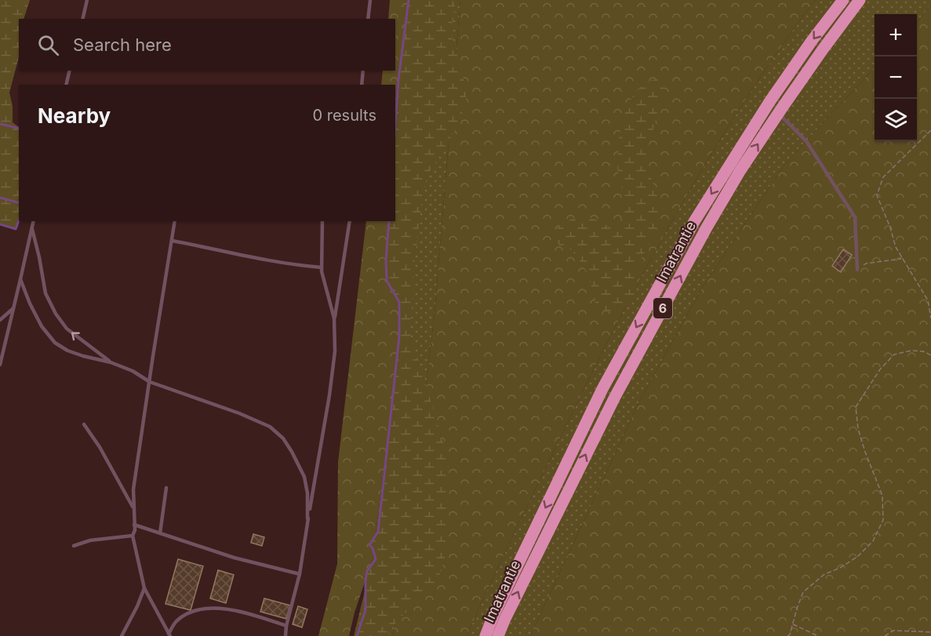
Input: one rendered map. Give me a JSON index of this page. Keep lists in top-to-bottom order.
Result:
{
  "streets": {
    "highway": ["Imatrantie", "6"]
  },
  "page": {
    "map_buttons": ["+", "−"],
    "search": "Search here",
    "heading": ["Nearby", "0 results"]
  }
}
